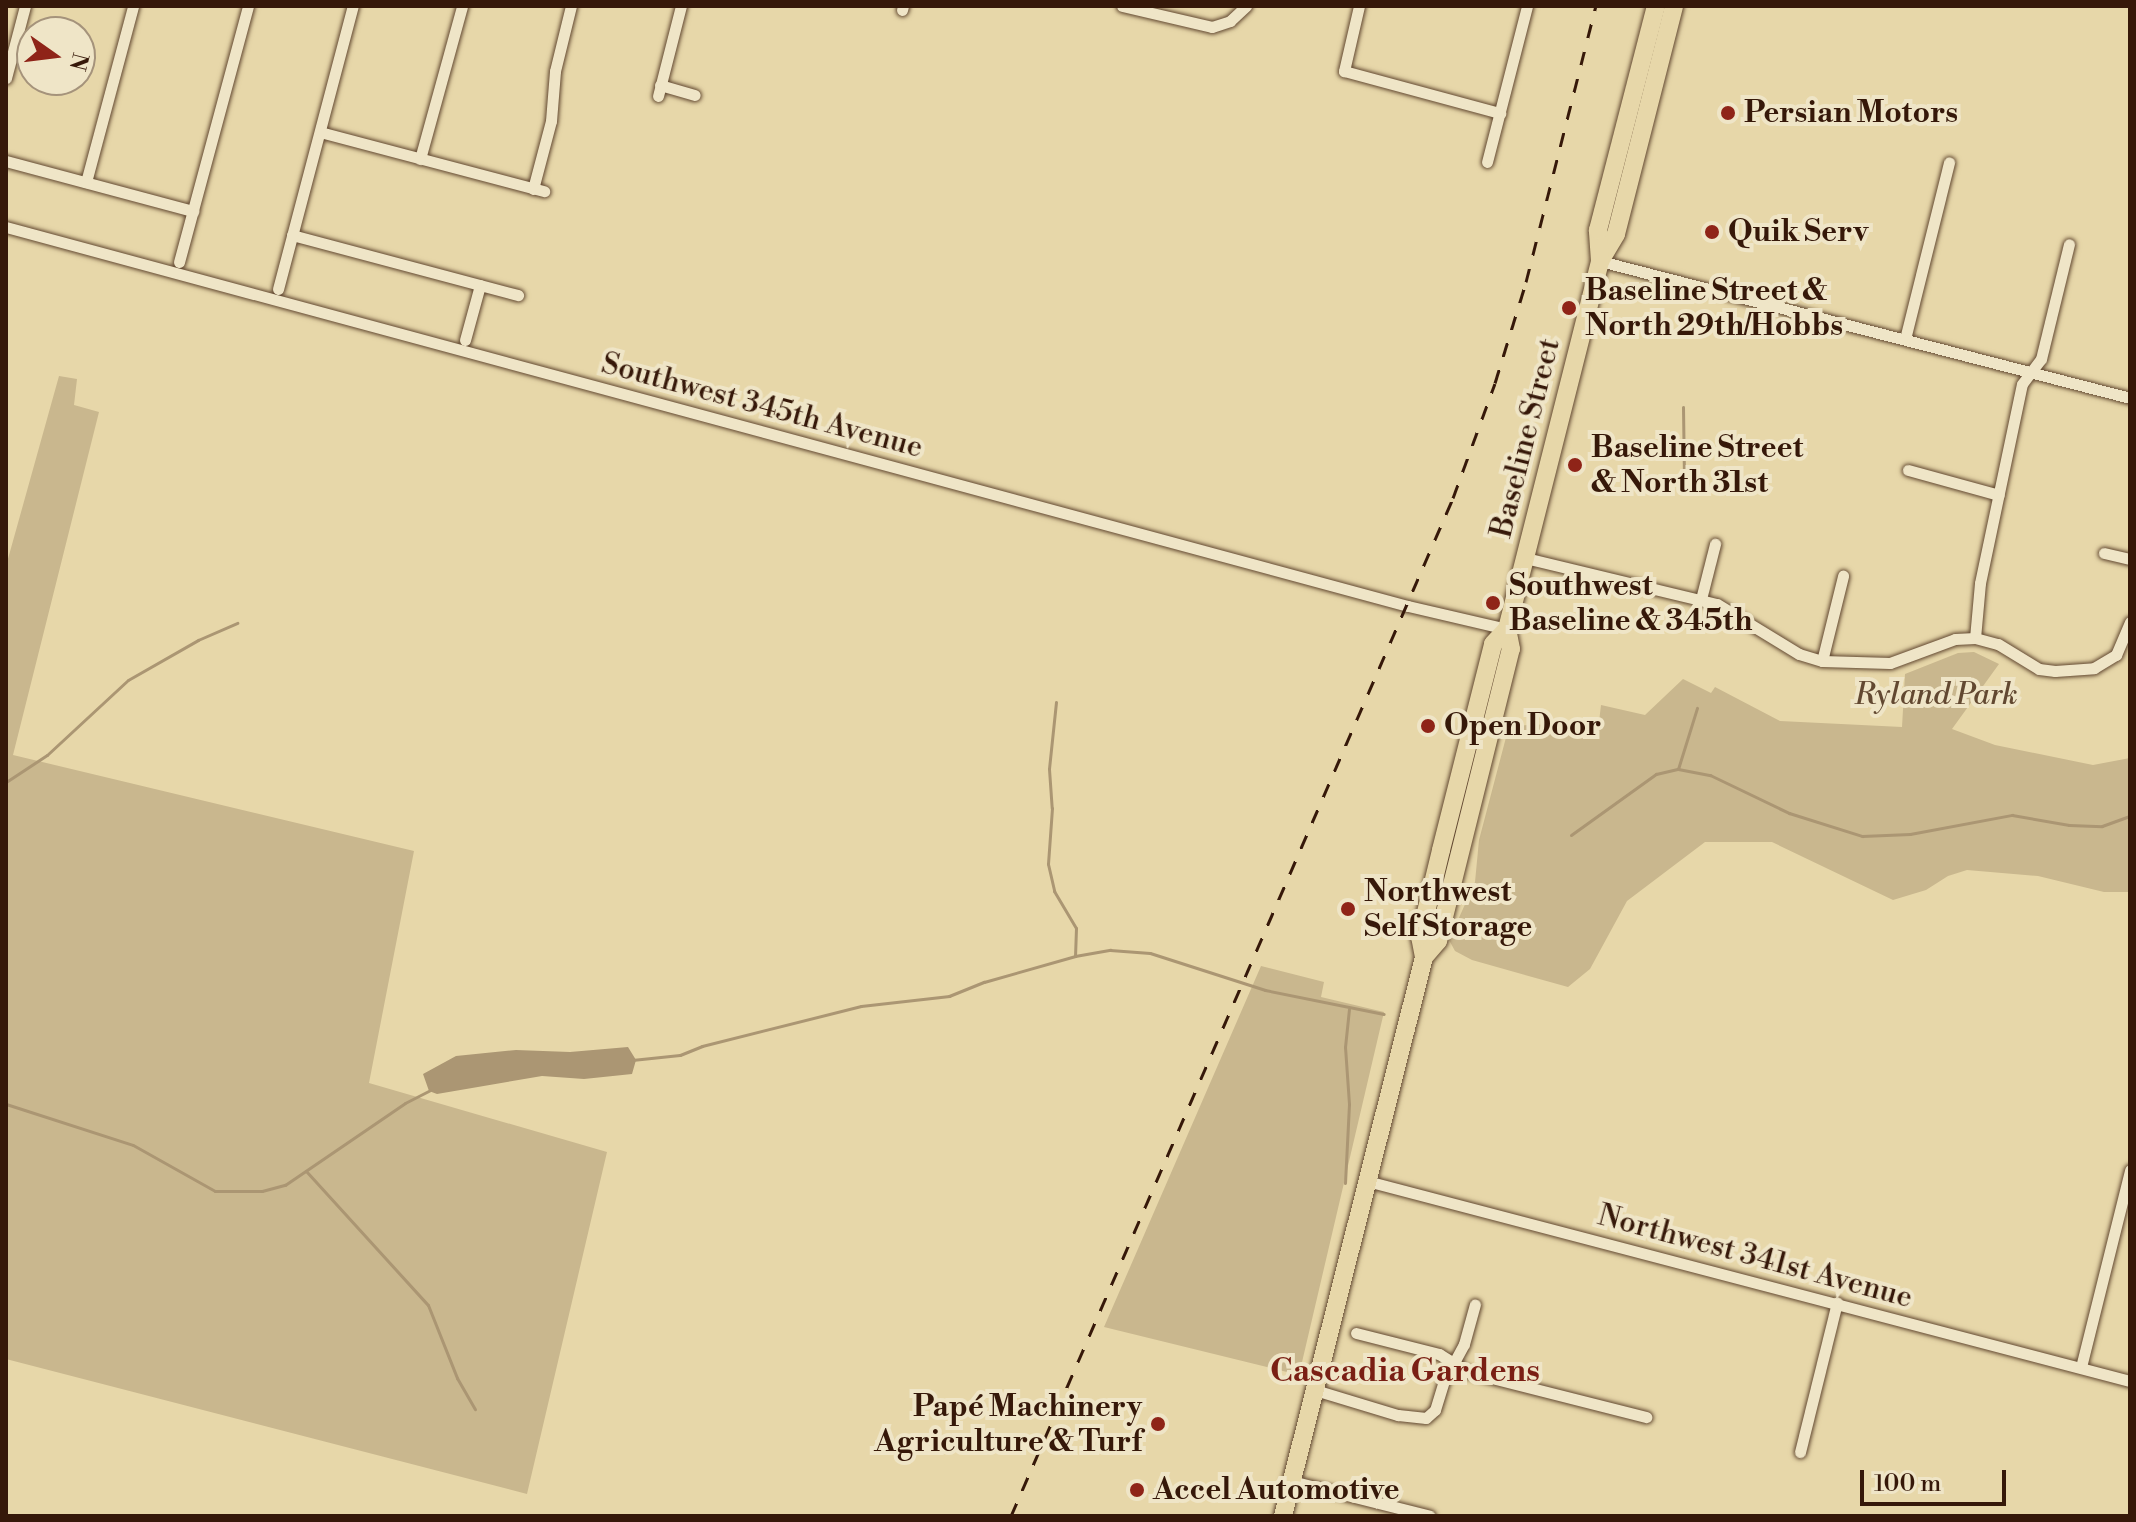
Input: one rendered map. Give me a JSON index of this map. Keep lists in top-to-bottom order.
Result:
{
  "streets": {
    "highway": ["Baseline Street"],
    "street": ["Southwest 345th Avenue", "Northwest 341st Avenue"]
  },
  "crossings": [
    ["Southwest 345th Avenue", "Baseline Street"],
    ["Baseline Street", "Northwest 341st Avenue"]
  ],
  "districts": ["Cascadia Gardens"],
  "parks": ["Ryland Park"],
  "places": [
    "Persian Motors",
    "Quik Serv",
    "Baseline Street & North 29th/Hobbs",
    "Baseline Street & North 31st",
    "Southwest Baseline & 345th",
    "Open Door",
    "Northwest Self Storage",
    "Papé Machinery Agriculture & Turf",
    "Accel Automotive"
  ],
  "scale_bar": "100 m",
  "north": "right"
}
